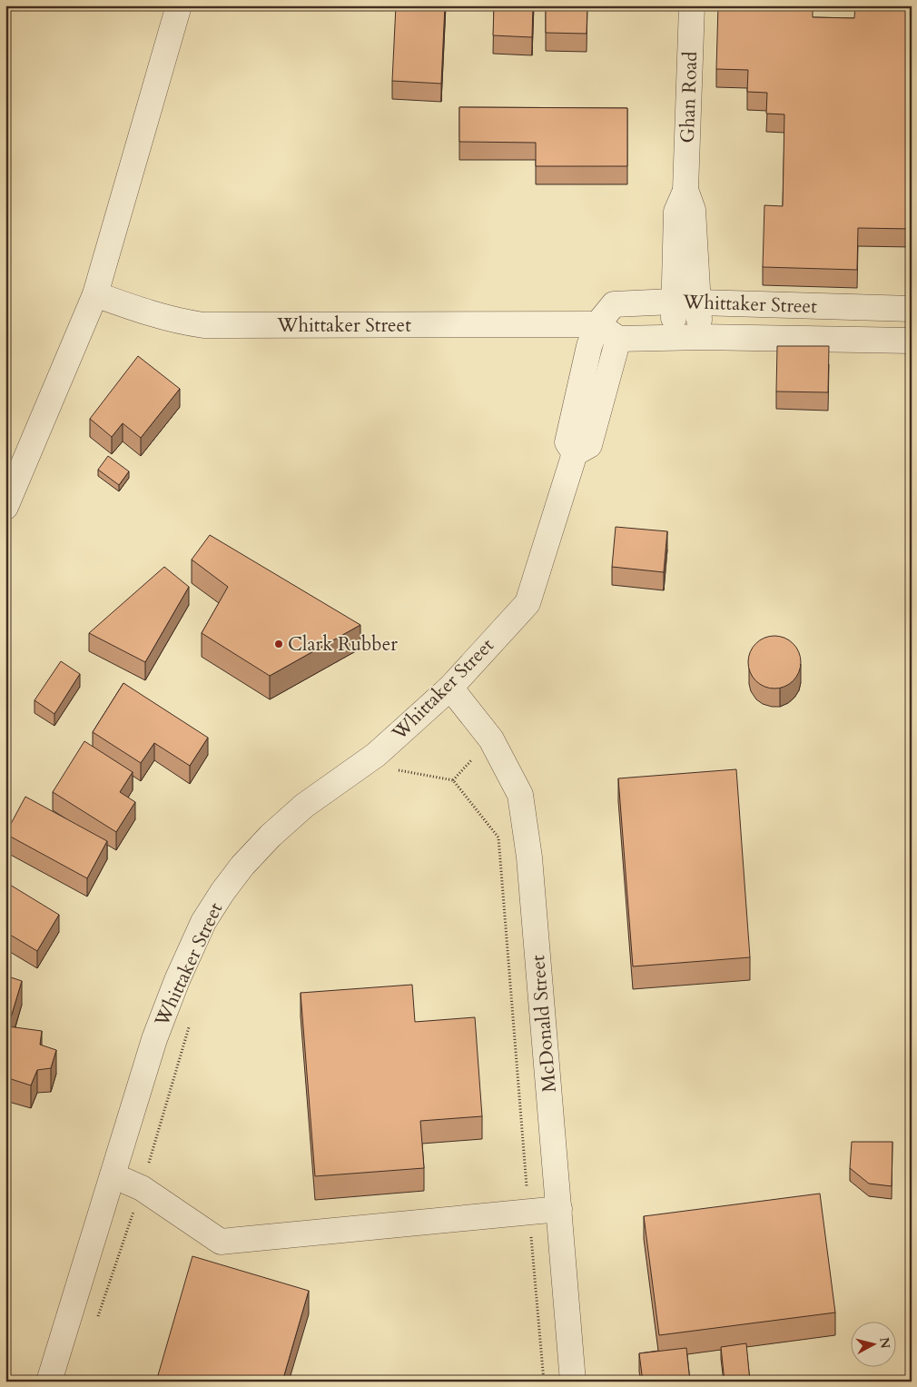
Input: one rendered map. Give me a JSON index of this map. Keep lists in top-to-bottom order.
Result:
{
  "streets": {
    "street": ["Ghan Road", "Whittaker Street", "McDonald Street"]
  },
  "crossings": [
    ["Ghan Road", "Whittaker Street"],
    ["Whittaker Street", "McDonald Street"]
  ],
  "places": ["Clark Rubber"],
  "north": "right"
}
